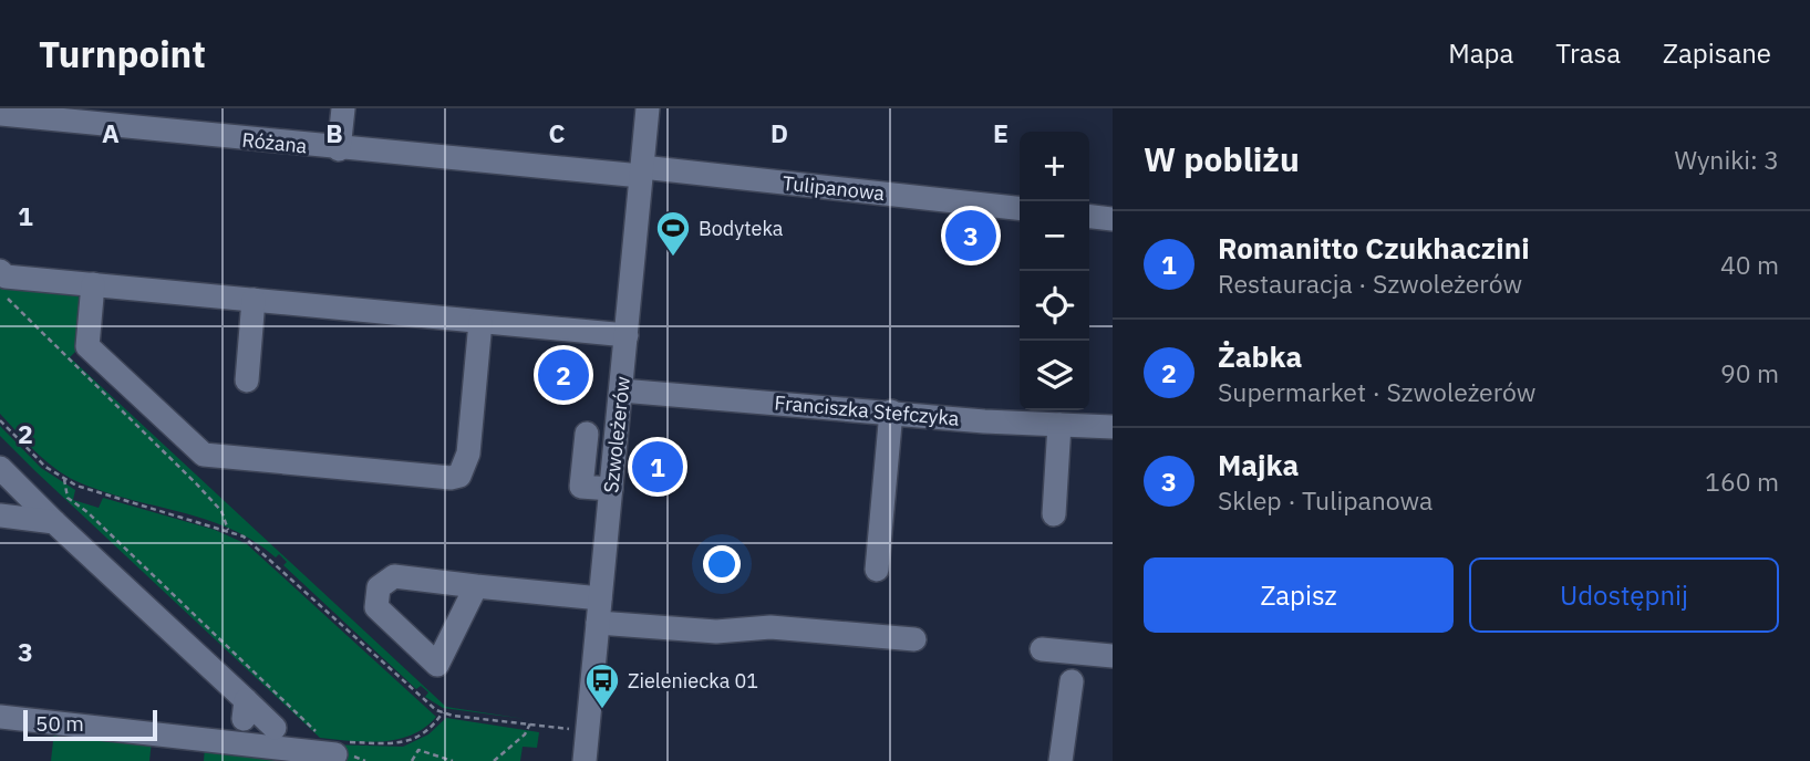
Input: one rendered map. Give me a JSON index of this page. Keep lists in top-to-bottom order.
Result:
{
  "streets": {
    "street": [
      "Różana",
      "Tulipanowa",
      "Franciszka Stefczyka",
      "Szwoleżerów"
    ]
  },
  "crossings": [
    ["Różana", "Tulipanowa"],
    ["Różana", "Szwoleżerów"],
    ["Tulipanowa", "Szwoleżerów"],
    ["Franciszka Stefczyka", "Szwoleżerów"]
  ],
  "places": {
    "sports": ["Bodyteka"],
    "bus stop": ["Zieleniecka 01"]
  },
  "scale_bar": "50 m",
  "page": {
    "header": "Turnpoint",
    "nav": ["Mapa", "Trasa", "Zapisane"],
    "heading": ["W pobliżu", "Wyniki: 3"],
    "map_buttons": ["+", "−"],
    "pins": ["3", "2", "1"],
    "list": [
      {
        "mark": "1",
        "name": "Romanitto Czukhaczini",
        "note": "Restauracja · Szwoleżerów",
        "value": "40 m"
      },
      {
        "mark": "2",
        "name": "Żabka",
        "note": "Supermarket · Szwoleżerów",
        "value": "90 m"
      },
      {
        "mark": "3",
        "name": "Majka",
        "note": "Sklep · Tulipanowa",
        "value": "160 m"
      }
    ],
    "buttons": ["Zapisz", "Udostępnij"],
    "scale": "50 m"
  },
  "grid": {
    "columns": [
      "A",
      "B",
      "C",
      "D",
      "E"
    ],
    "rows": ["1", "2", "3"]
  }
}
